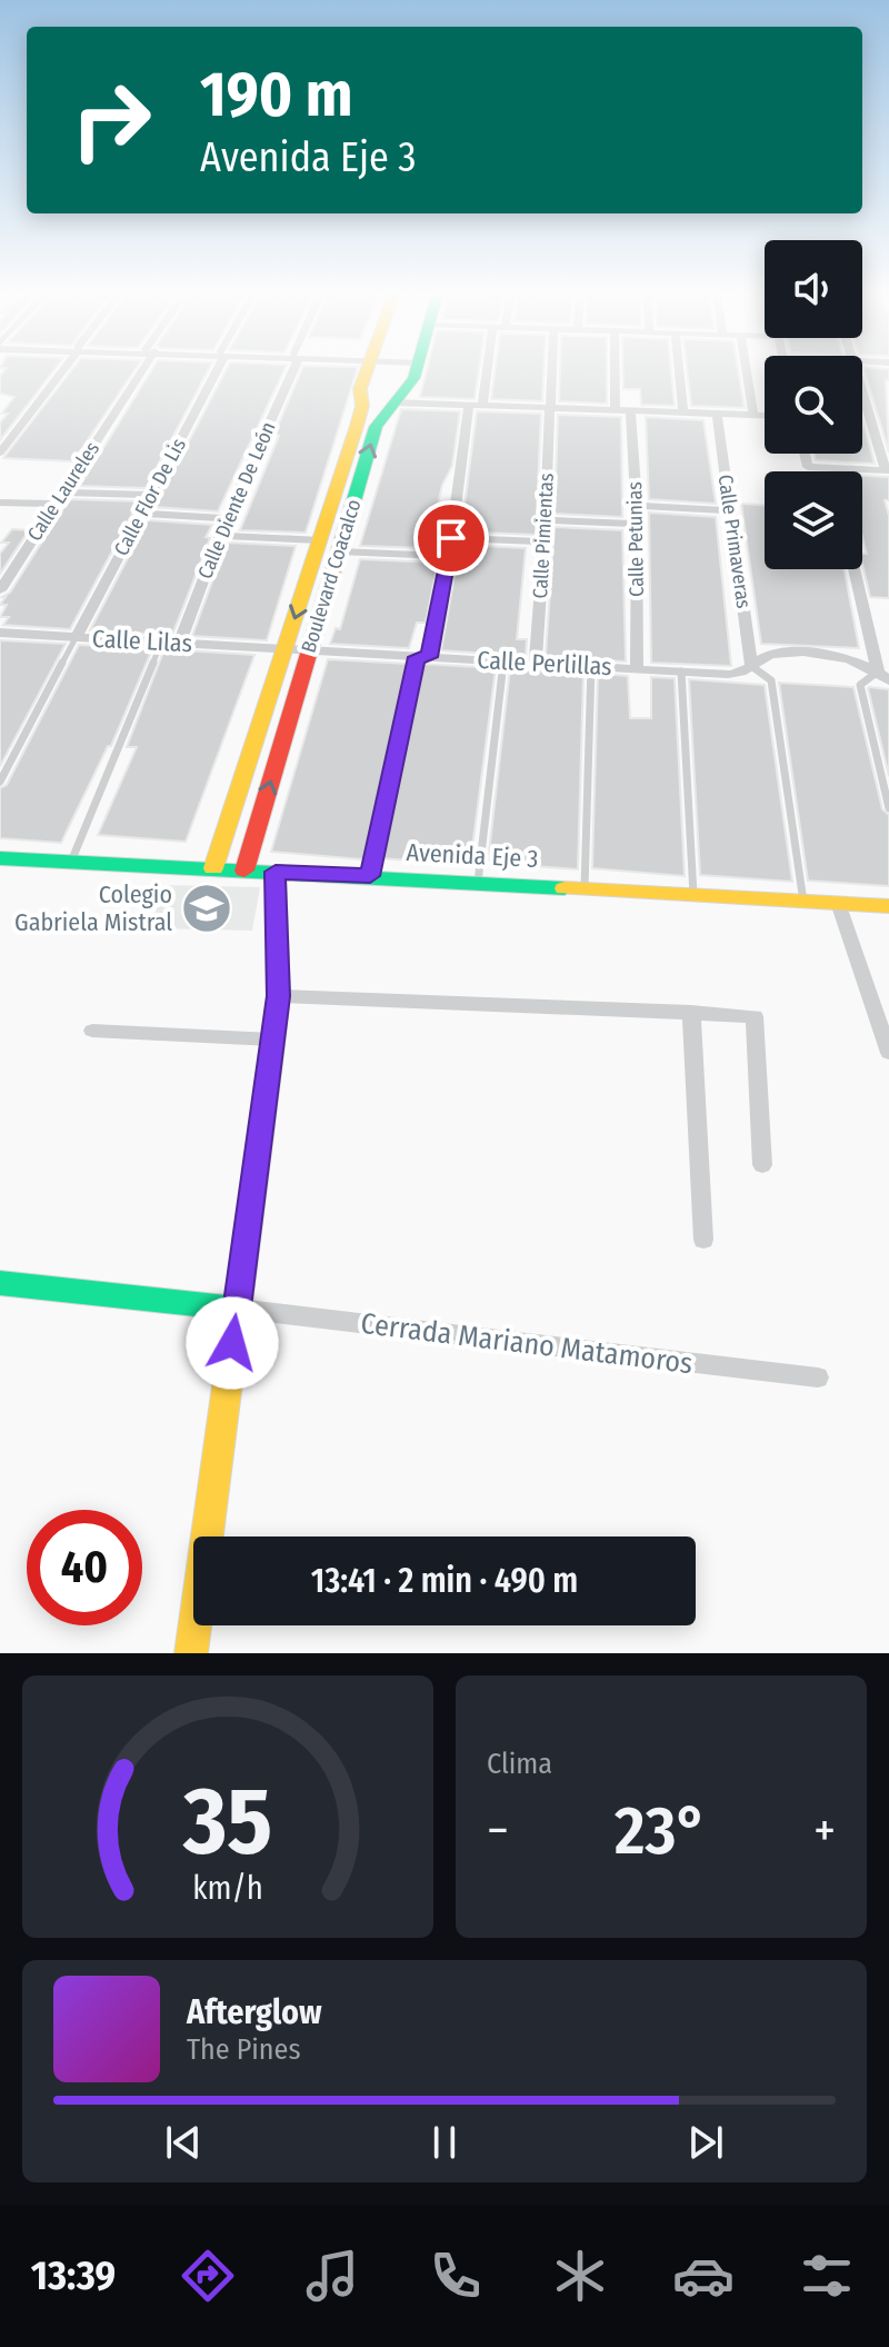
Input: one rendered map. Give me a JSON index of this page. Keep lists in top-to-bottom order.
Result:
{
  "streets": {
    "main road": ["Boulevard Coacalco", "Avenida Eje 3"],
    "street": [
      "Calle Laureles",
      "Calle Flor De Lis",
      "Calle Diente De León",
      "Calle Pimientas",
      "Calle Petunias",
      "Calle Primaveras",
      "Calle Lilas",
      "Calle Perlillas",
      "Cerrada Mariano Matamoros"
    ]
  },
  "crossings": [
    ["Calle Flor De Lis", "Calle Lilas"],
    ["Calle Diente De León", "Calle Lilas"],
    ["Calle Pimientas", "Calle Perlillas"],
    ["Calle Petunias", "Calle Perlillas"],
    ["Calle Primaveras", "Calle Perlillas"],
    ["Boulevard Coacalco", "Calle Lilas"],
    ["Boulevard Coacalco", "Calle Perlillas"],
    ["Boulevard Coacalco", "Avenida Eje 3"],
    ["Calle Lilas", "Calle Perlillas"]
  ],
  "places": {
    "school or university": ["Colegio Gabriela Mistral"]
  },
  "page": {
    "turn": ["190 m", "Avenida Eje 3"],
    "limit": "40",
    "trip": "13:41 · 2 min · 490 m",
    "tile": "Clima",
    "heat": ["−", "23°", "+"],
    "song": ["Afterglow", "The Pines"],
    "tabs": "13:39",
    "gauge": ["35", "km/h"]
  }
}
